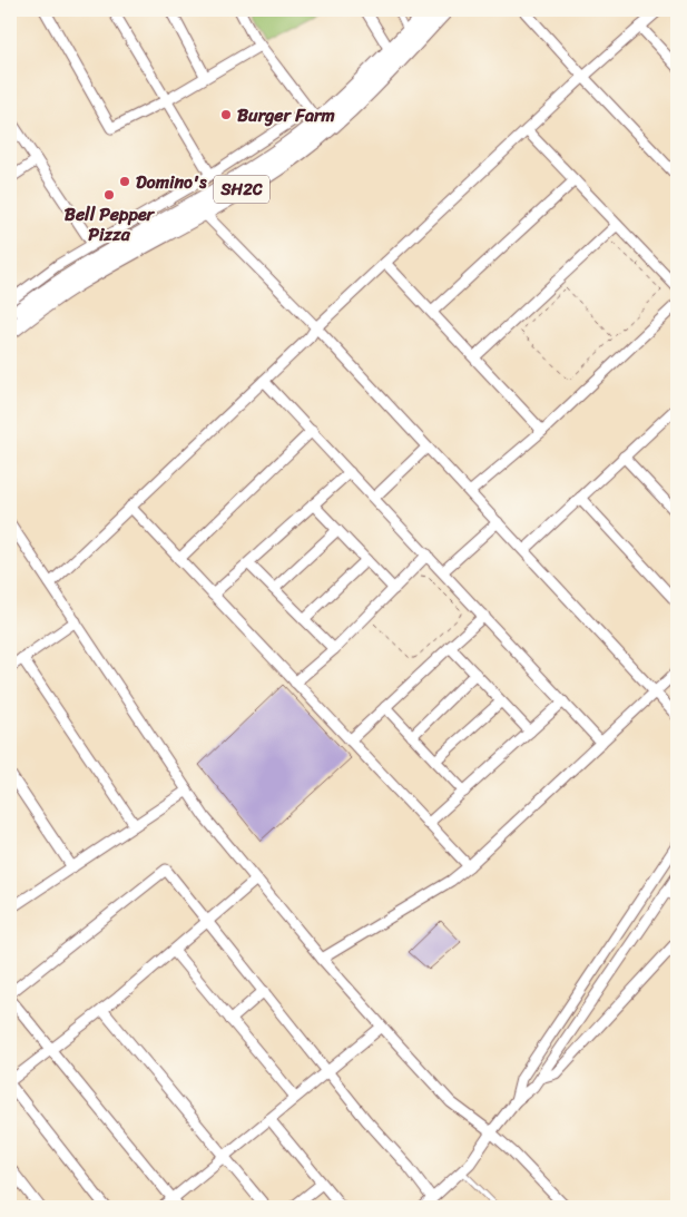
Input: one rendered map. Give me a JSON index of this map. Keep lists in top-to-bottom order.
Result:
{
  "streets": {
    "main road": ["SH2C"]
  },
  "places": ["Burger Farm", "Domino's", "Bell Pepper Pizza"]
}
